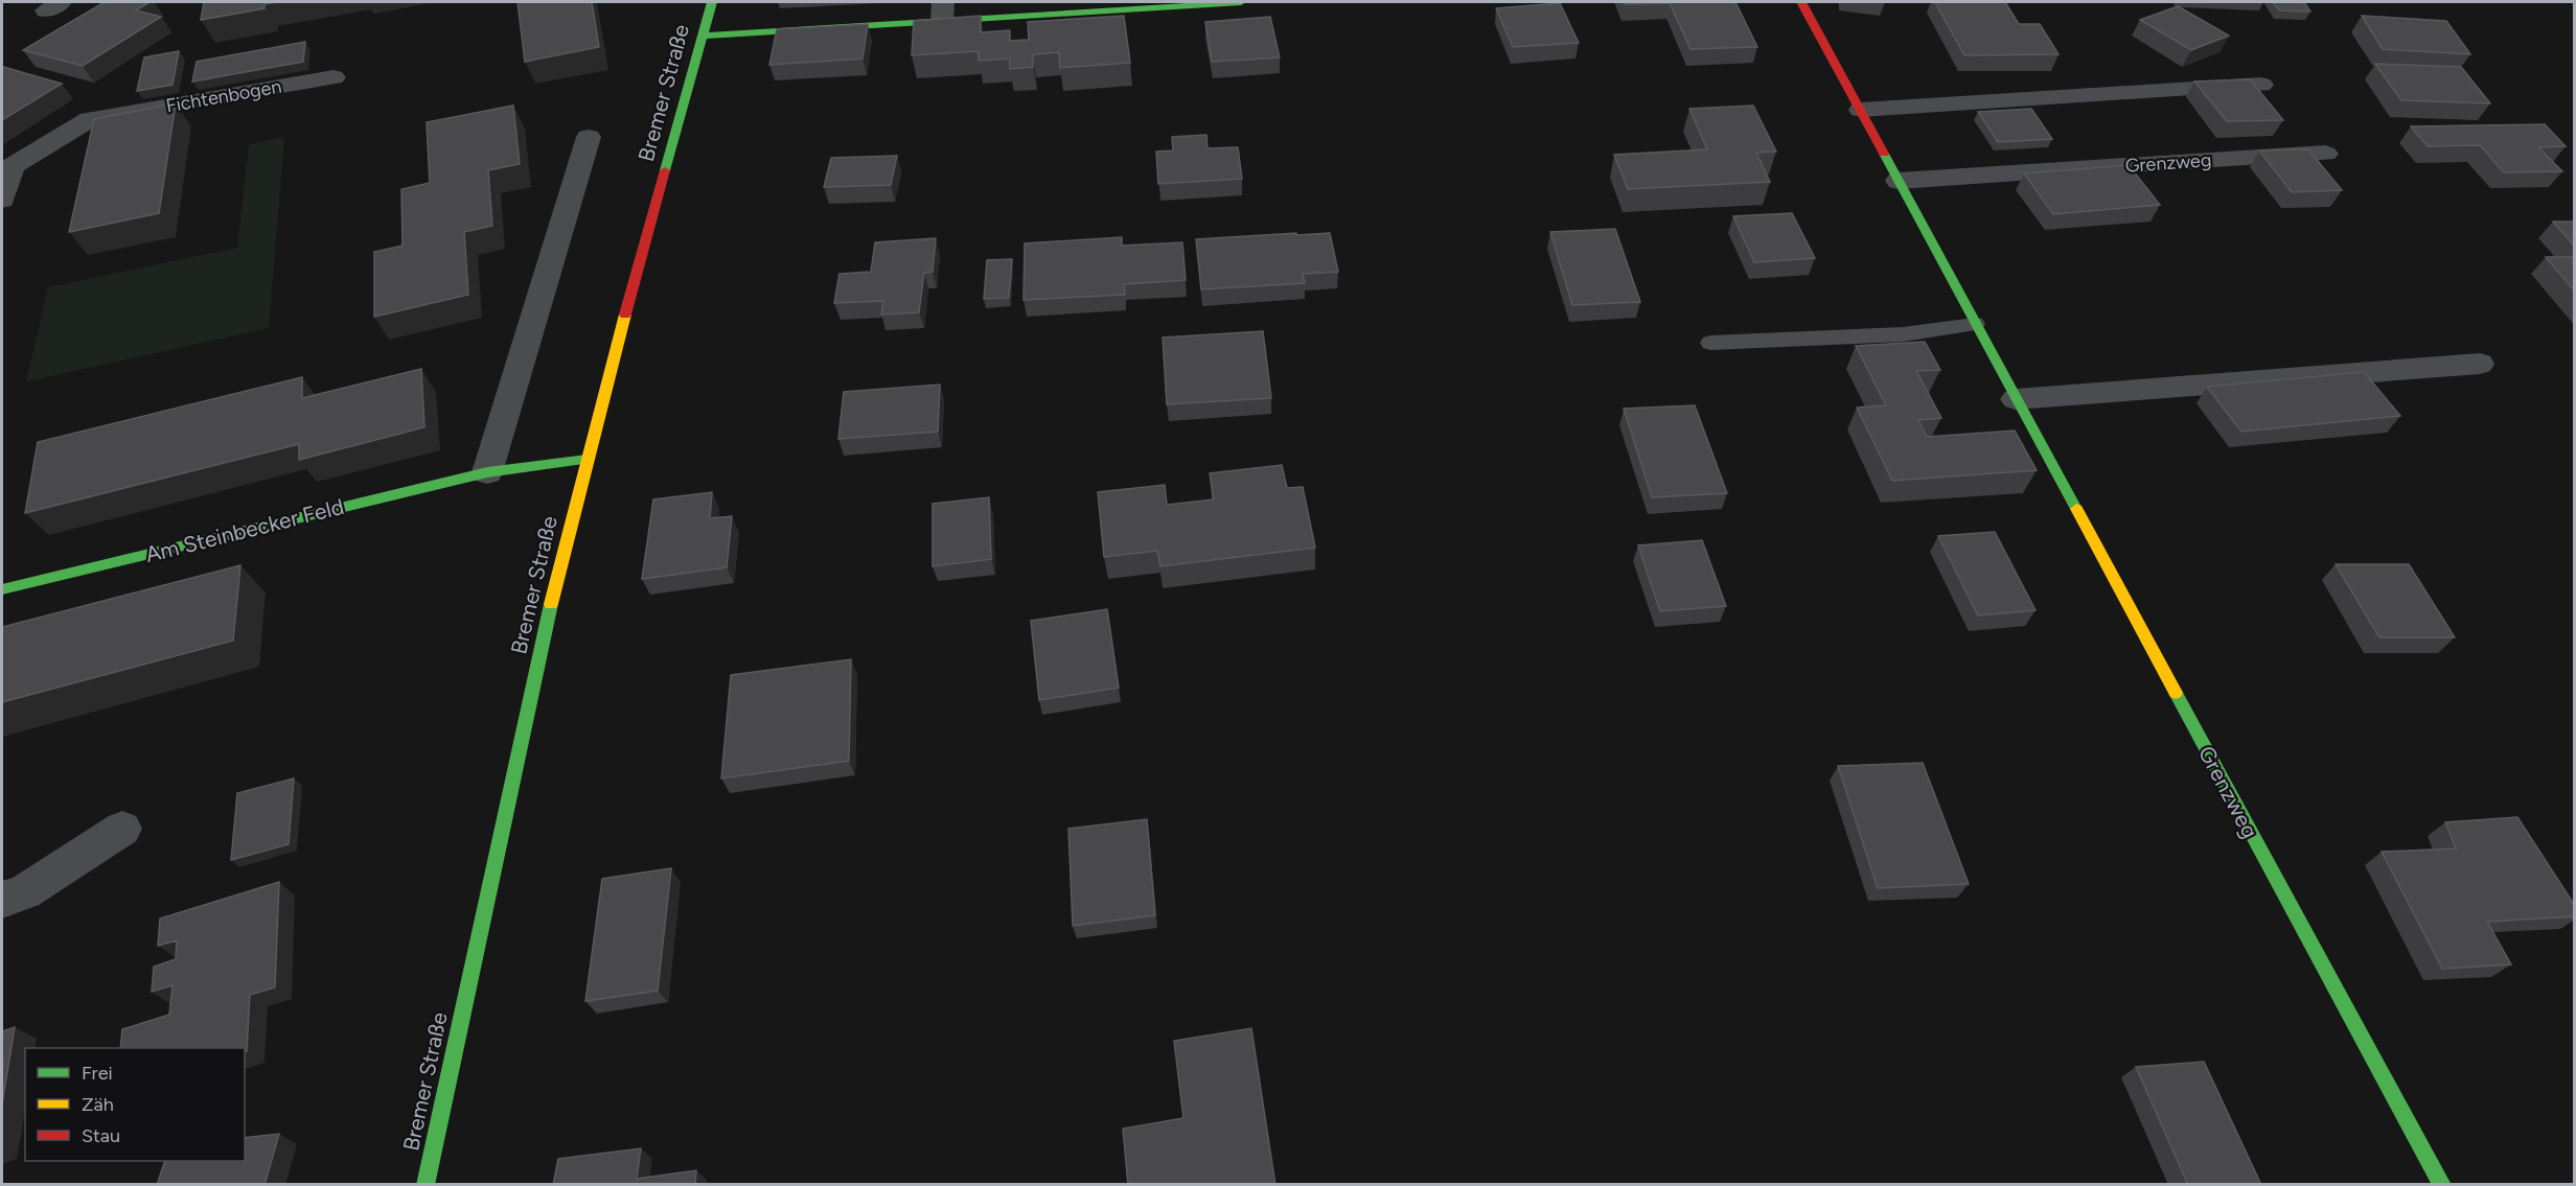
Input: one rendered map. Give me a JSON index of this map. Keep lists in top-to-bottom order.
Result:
{
  "streets": {
    "street": [
      "Bremer Straße",
      "Fichtenbogen",
      "Grenzweg",
      "Am Steinbecker Feld"
    ]
  },
  "crossings": [
    ["Bremer Straße", "Am Steinbecker Feld"]
  ],
  "legend": ["Frei", "Zäh", "Stau"]
}
